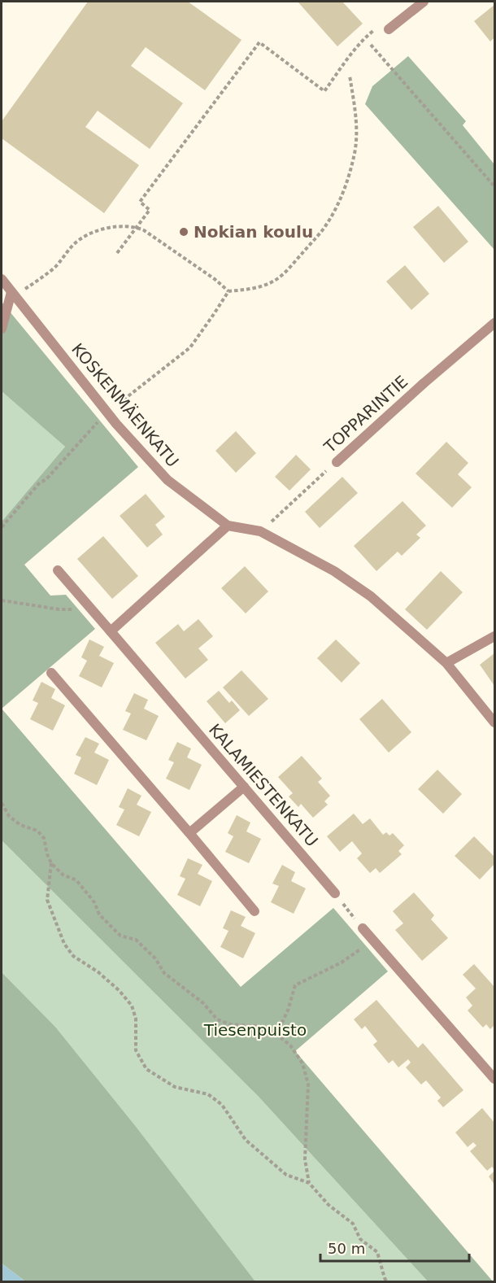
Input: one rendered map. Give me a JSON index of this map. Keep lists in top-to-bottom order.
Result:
{
  "streets": {
    "street": ["KOSKENMÄENKATU", "TOPPARINTIE", "KALAMIESTENKATU"]
  },
  "crossings": [
    ["KOSKENMÄENKATU", "TOPPARINTIE"]
  ],
  "parks": ["Tiesenpuisto"],
  "places": ["Nokian koulu"],
  "scale_bar": "50 m"
}
